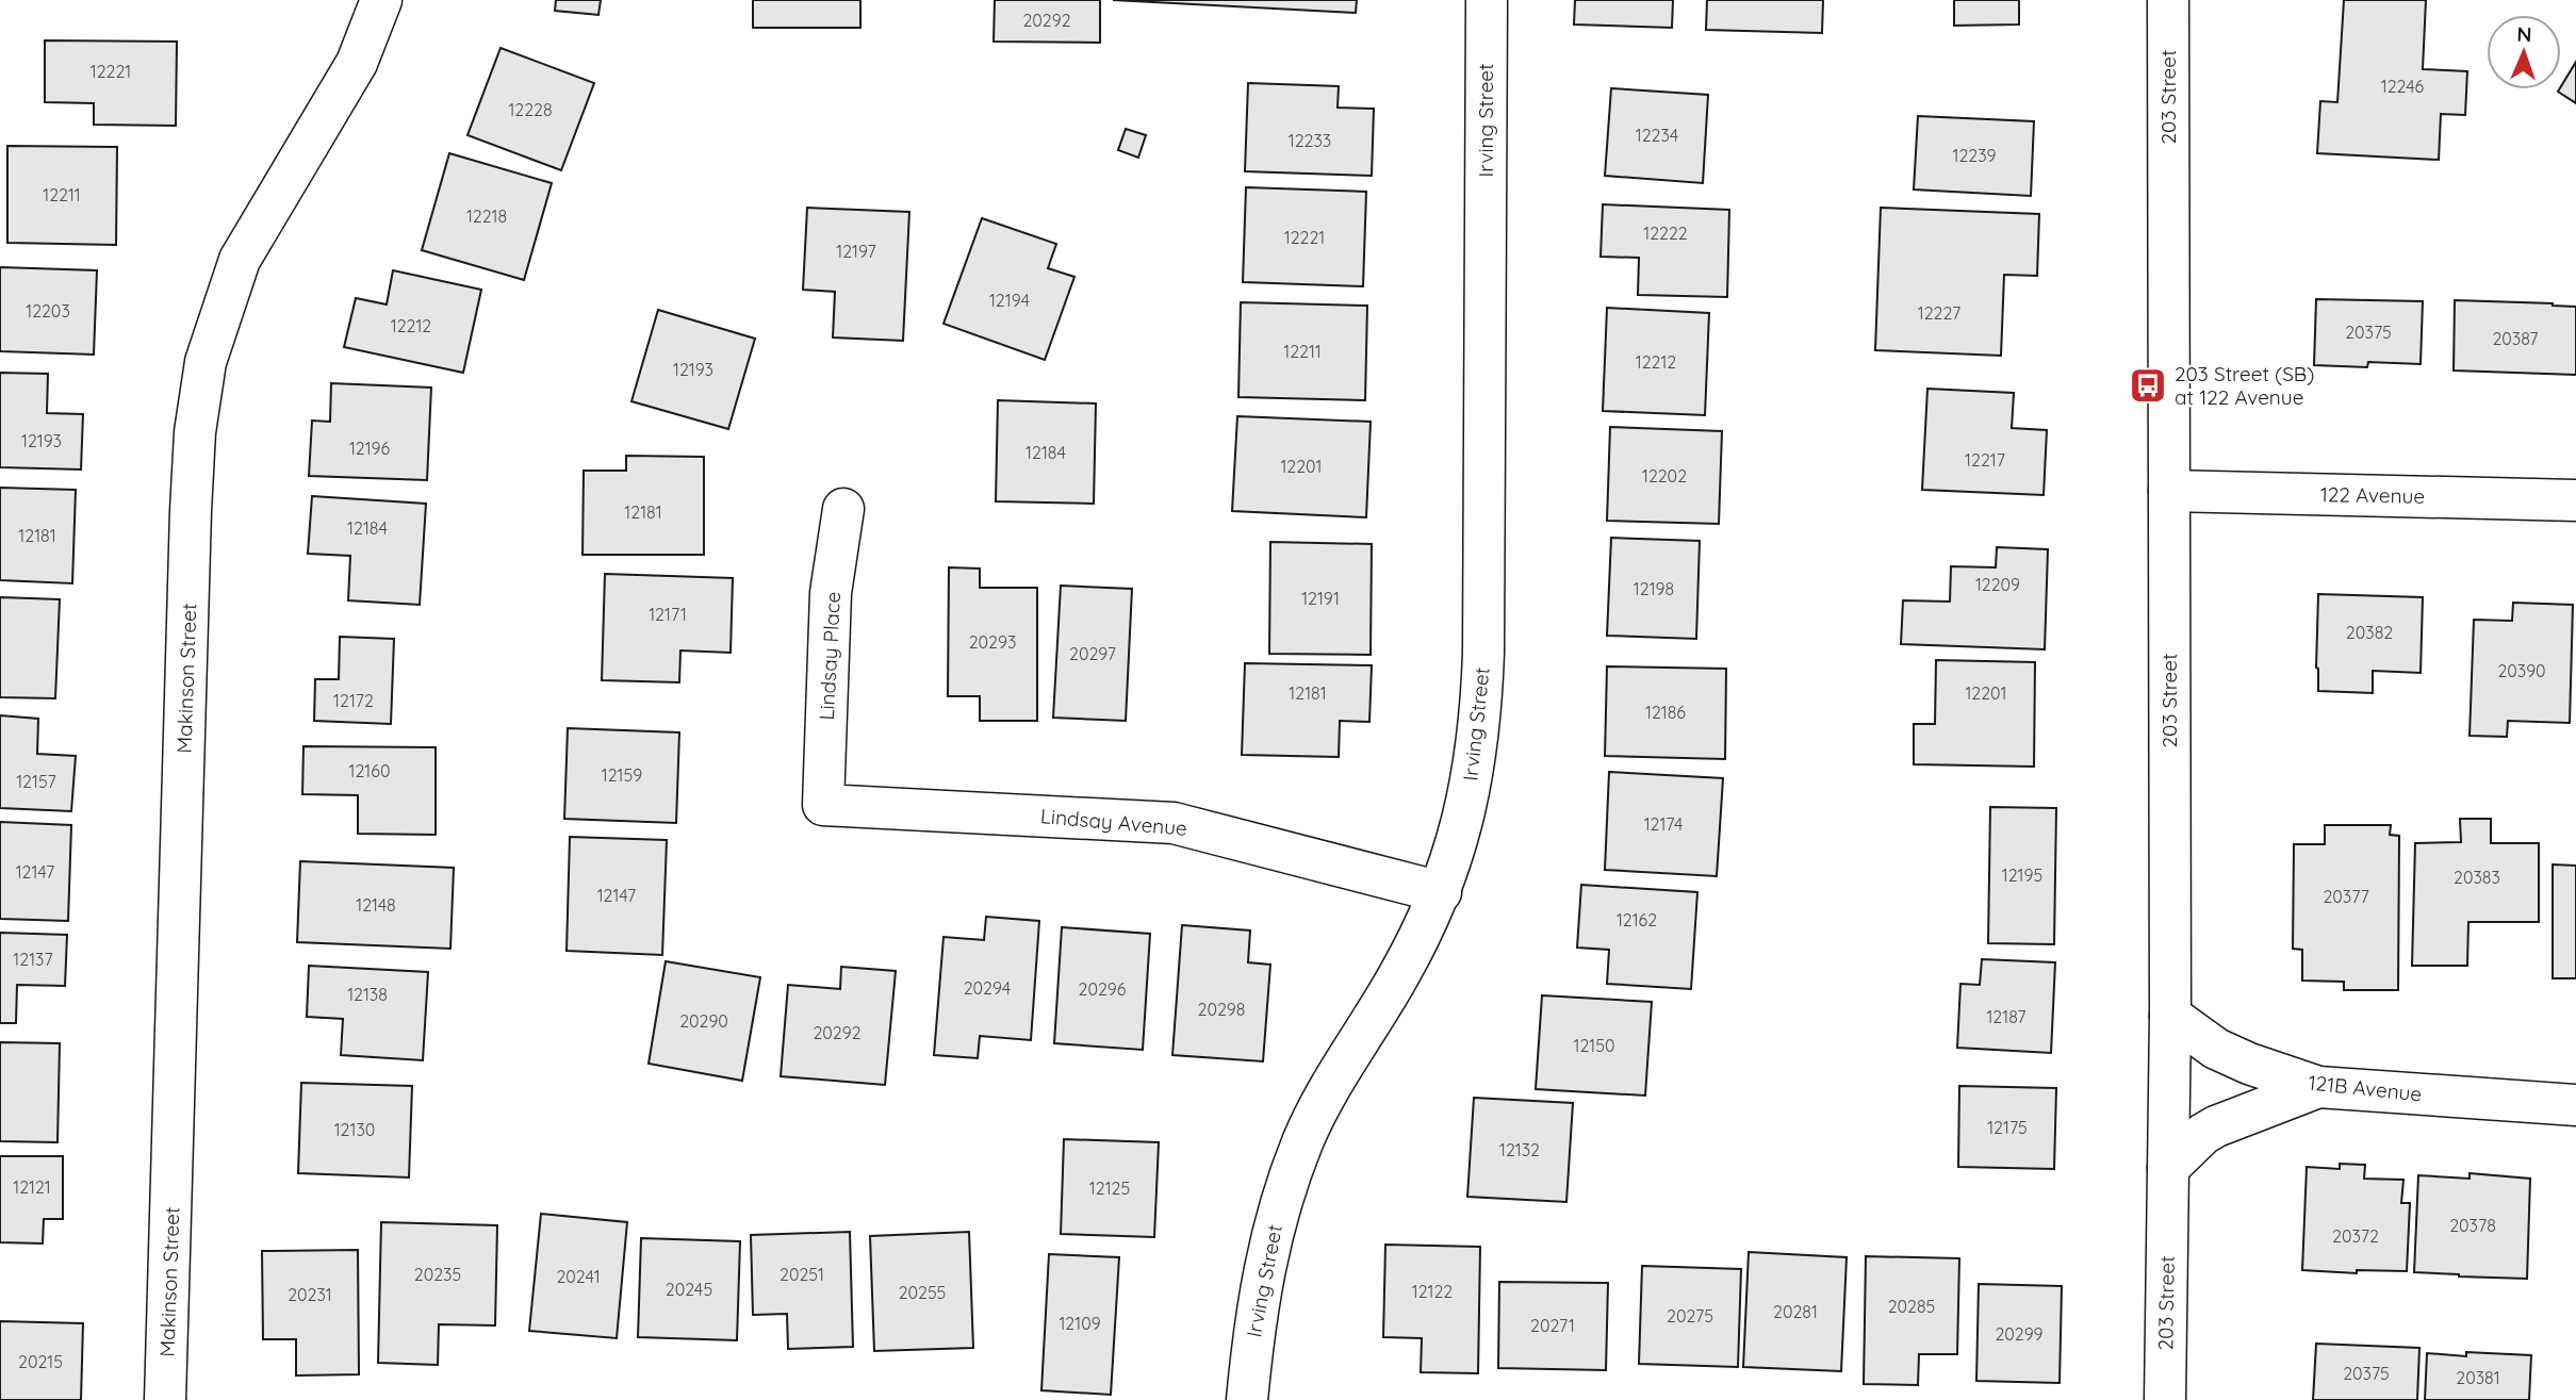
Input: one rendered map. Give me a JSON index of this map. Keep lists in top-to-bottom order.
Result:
{
  "streets": {
    "street": [
      "203 Street",
      "Irving Street",
      "122 Avenue",
      "Lindsay Place",
      "Makinson Street",
      "Lindsay Avenue",
      "121B Avenue"
    ]
  },
  "crossings": [
    ["203 Street", "122 Avenue"],
    ["203 Street", "121B Avenue"],
    ["Irving Street", "Lindsay Avenue"],
    ["Lindsay Place", "Lindsay Avenue"]
  ],
  "places": {
    "bus stop": ["203 Street (SB) at 122 Avenue"]
  },
  "house_numbers": [
    "20292",
    "12221",
    "12246",
    "12228",
    "12234",
    "12233",
    "12239",
    "12211",
    "12218",
    "12222",
    "12221",
    "12197",
    "12194",
    "12203",
    "12227",
    "12212",
    "20375",
    "20387",
    "12211",
    "12212",
    "12193",
    "12193",
    "12196",
    "12184",
    "12217",
    "12201",
    "12202",
    "12181",
    "12184",
    "12181",
    "12209",
    "12198",
    "12191",
    "12171",
    "20382",
    "20293",
    "20297",
    "20390",
    "12181",
    "12201",
    "12172",
    "12186",
    "12160",
    "12159",
    "12157",
    "12174",
    "12147",
    "12195",
    "20383",
    "12147",
    "20377",
    "12148",
    "12162",
    "12137",
    "20294",
    "20296",
    "12138",
    "20298",
    "12187",
    "20290",
    "20292",
    "12150",
    "12175",
    "12130",
    "12132",
    "12121",
    "12125",
    "20378",
    "20372",
    "20235",
    "20251",
    "20241",
    "20245",
    "12122",
    "20255",
    "20231",
    "20285",
    "20281",
    "20275",
    "12109",
    "20271",
    "20299",
    "20215",
    "20375",
    "20381"
  ],
  "north": "top"
}
